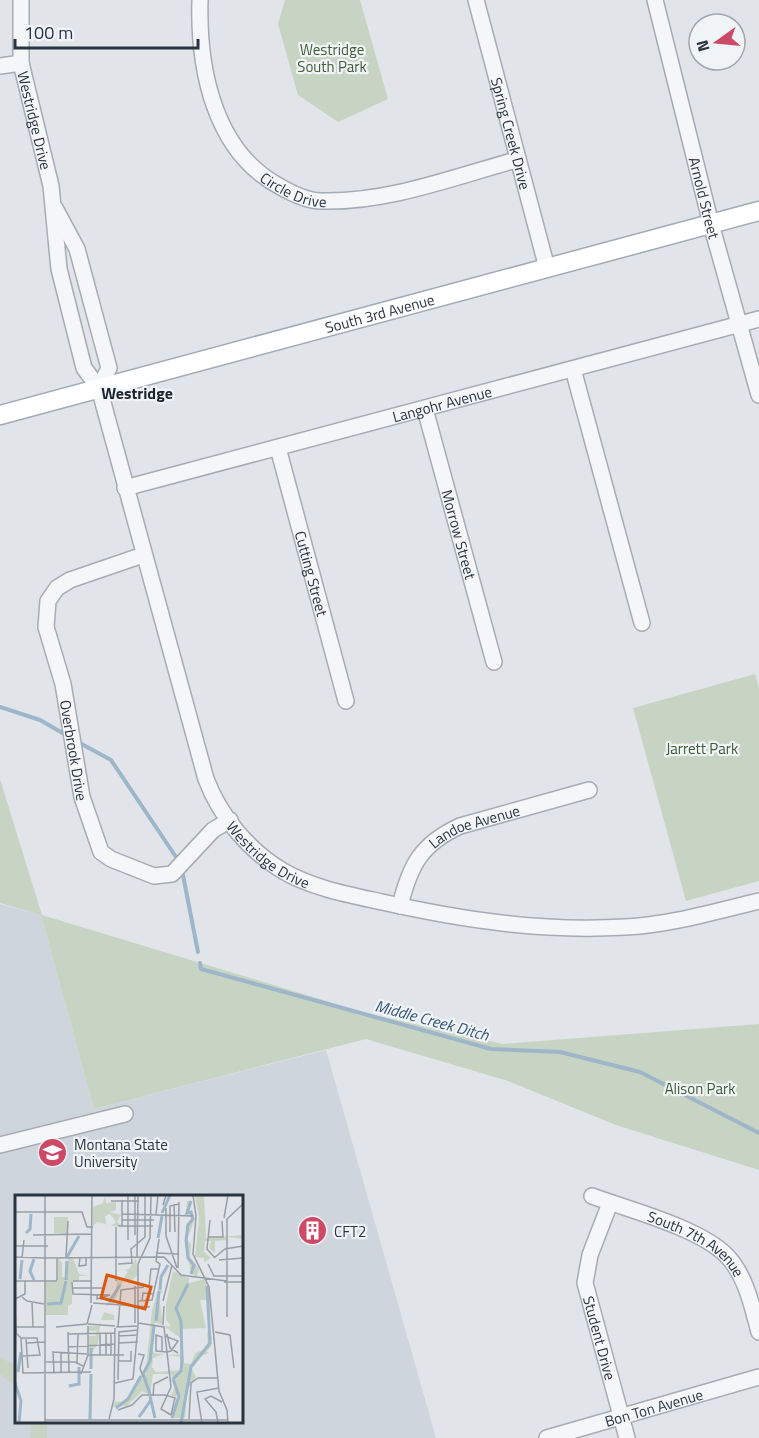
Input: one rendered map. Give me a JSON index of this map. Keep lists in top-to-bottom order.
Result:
{
  "streets": {
    "main road": ["South 3rd Avenue"],
    "street": [
      "Westridge Drive",
      "Spring Creek Drive",
      "Circle Drive",
      "Arnold Street",
      "Langohr Avenue",
      "Morrow Street",
      "Cutting Street",
      "Overbrook Drive",
      "Landoe Avenue",
      "South 7th Avenue",
      "Student Drive",
      "Bon Ton Avenue"
    ]
  },
  "crossings": [
    ["Westridge Drive", "South 3rd Avenue"],
    ["Westridge Drive", "Langohr Avenue"],
    ["Westridge Drive", "Overbrook Drive"],
    ["Westridge Drive", "Landoe Avenue"],
    ["Spring Creek Drive", "Circle Drive"],
    ["Spring Creek Drive", "South 3rd Avenue"],
    ["Arnold Street", "South 3rd Avenue"],
    ["Arnold Street", "Langohr Avenue"],
    ["Langohr Avenue", "Morrow Street"],
    ["Langohr Avenue", "Cutting Street"],
    ["South 7th Avenue", "Student Drive"],
    ["Student Drive", "Bon Ton Avenue"]
  ],
  "districts": ["Westridge"],
  "water": ["Middle Creek Ditch"],
  "parks": ["Westridge South Park", "Jarrett Park", "Alison Park"],
  "places": {
    "school or university": ["Montana State University"],
    "building": ["CFT2"]
  },
  "scale_bar": "100 m",
  "north": "left"
}
